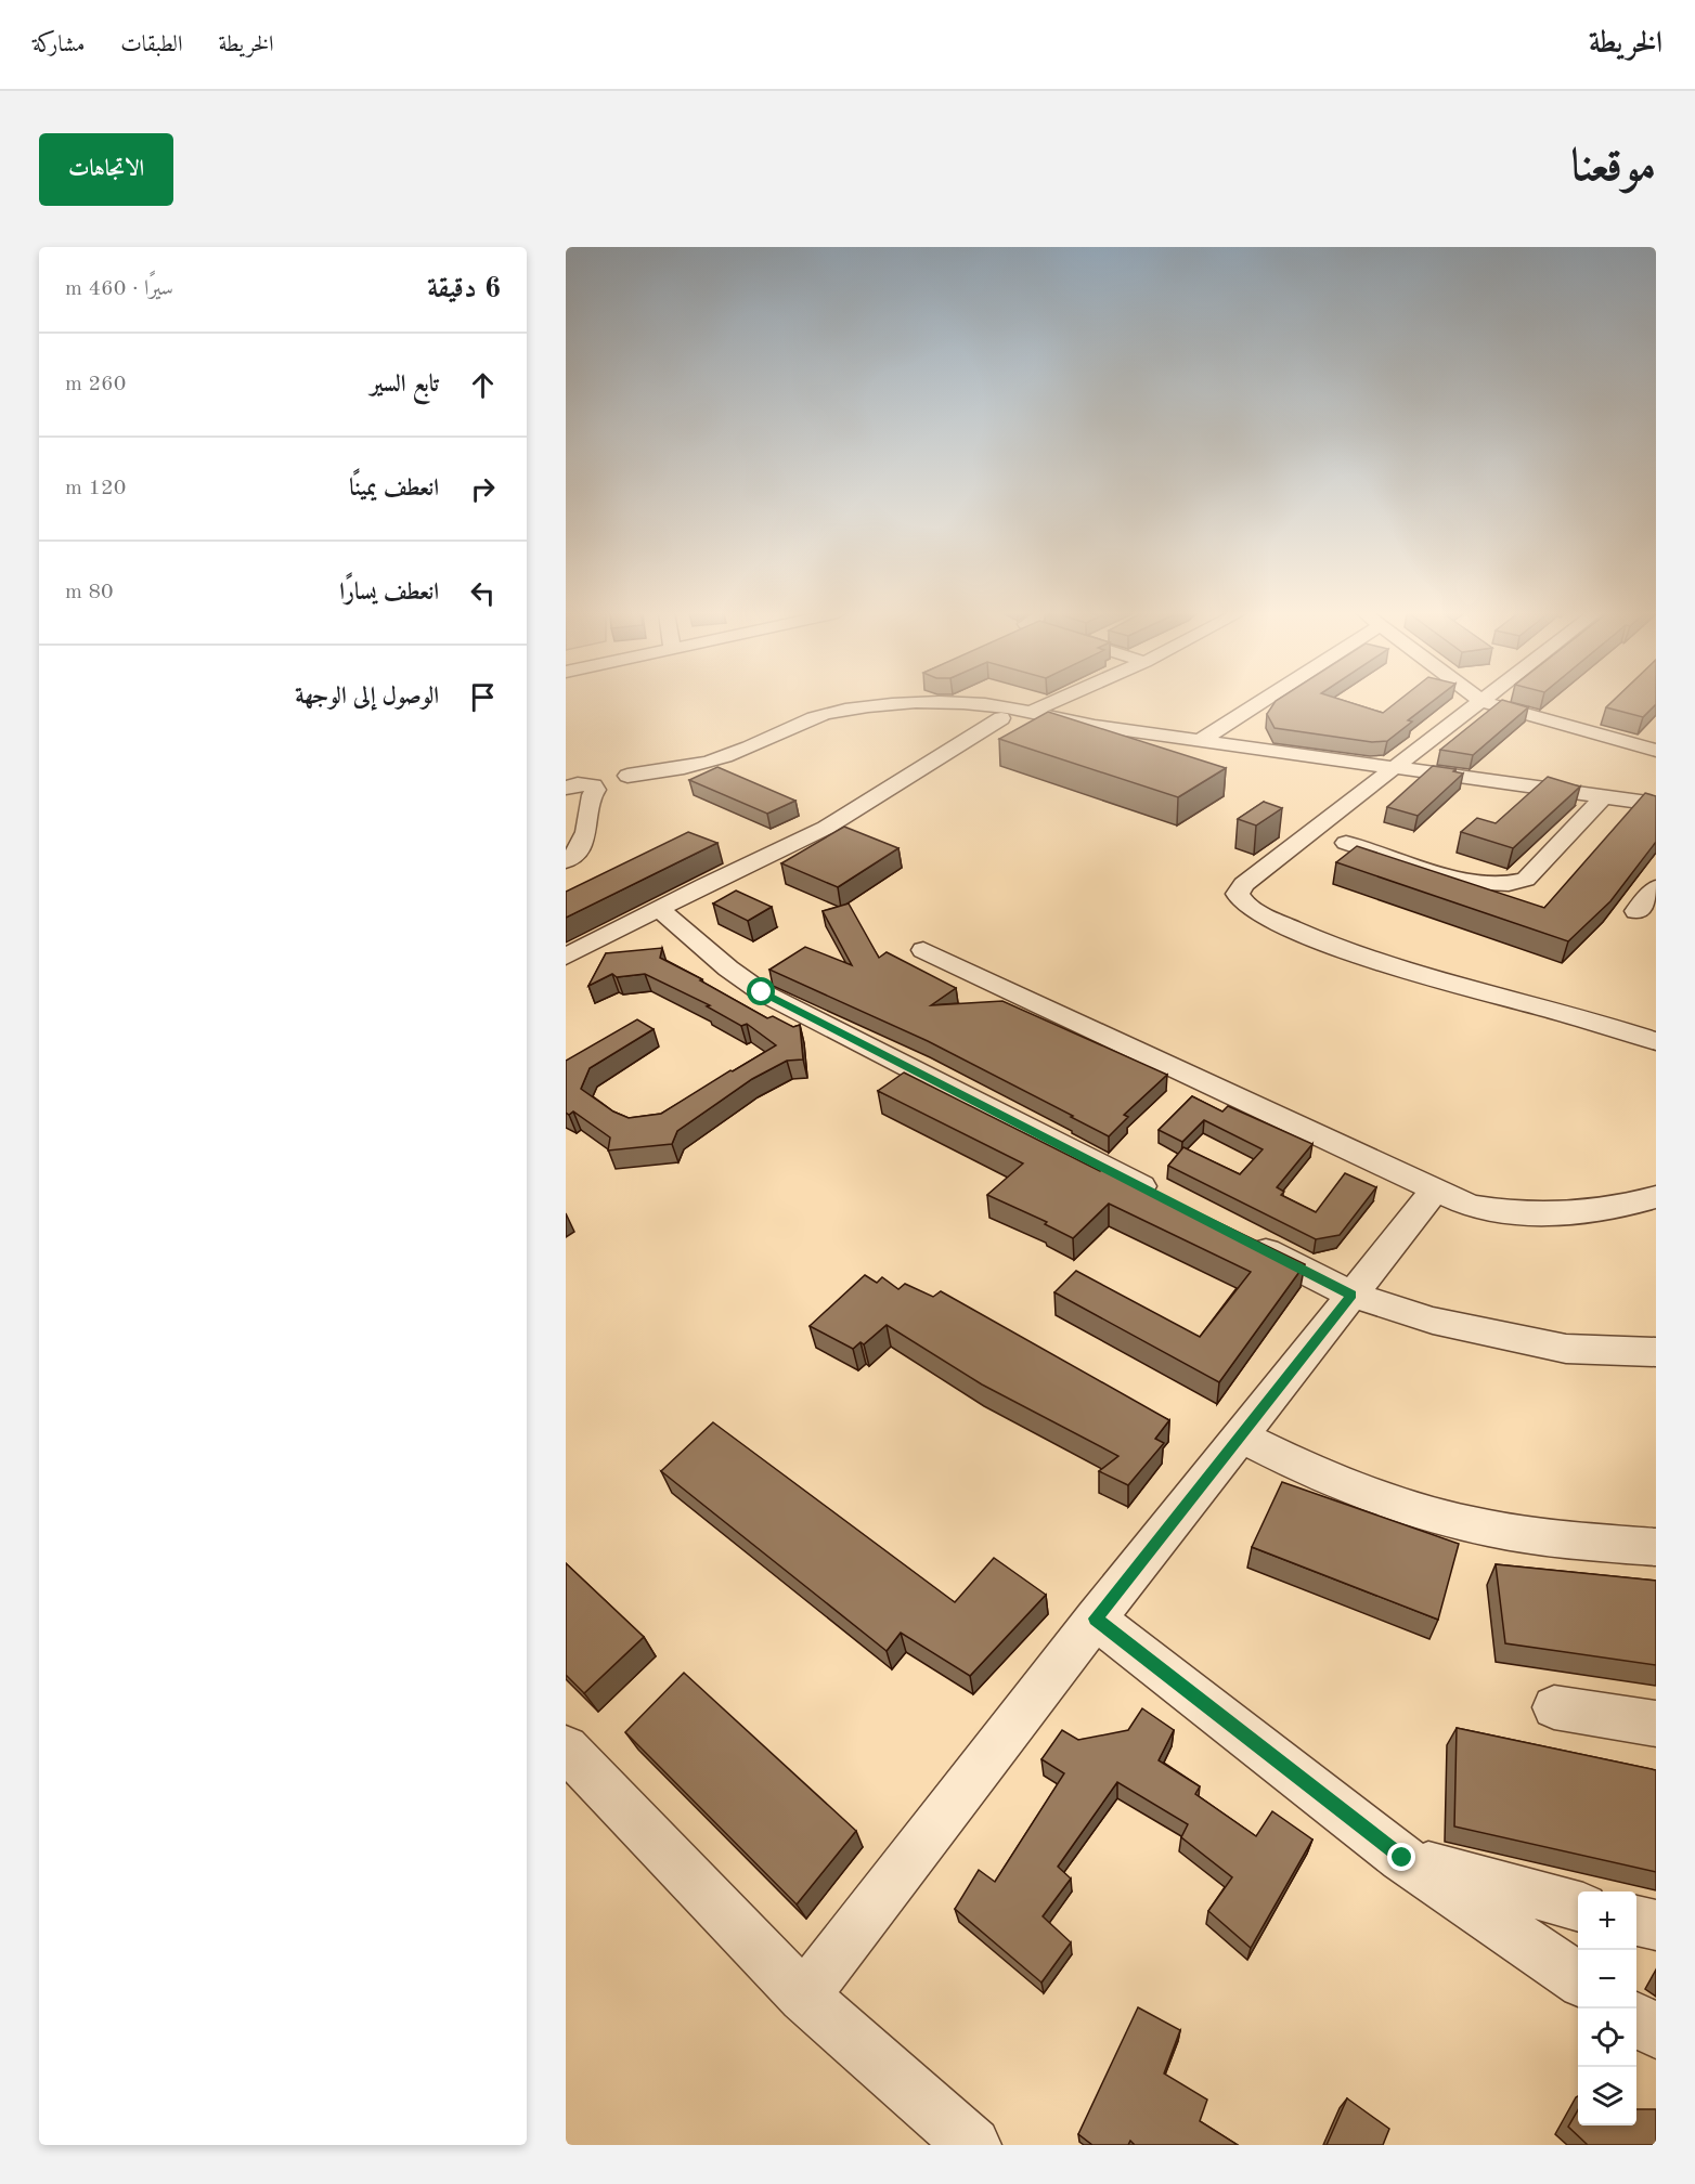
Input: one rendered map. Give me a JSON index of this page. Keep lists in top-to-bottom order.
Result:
{
  "page": {
    "header": "الخريطة",
    "nav": ["الخريطة", "الطبقات", "مشاركة"],
    "title": "موقعنا",
    "buttons": "الاتجاهات",
    "heading": ["6 دقيقة", "سيرًا · 460 m"],
    "list": [
      ["تابع السير", "260 m"],
      ["انعطف يمينًا", "120 m"],
      ["انعطف يسارًا", "80 m"],
      "الوصول إلى الوجهة"
    ],
    "map_buttons": ["+", "−"]
  }
}
